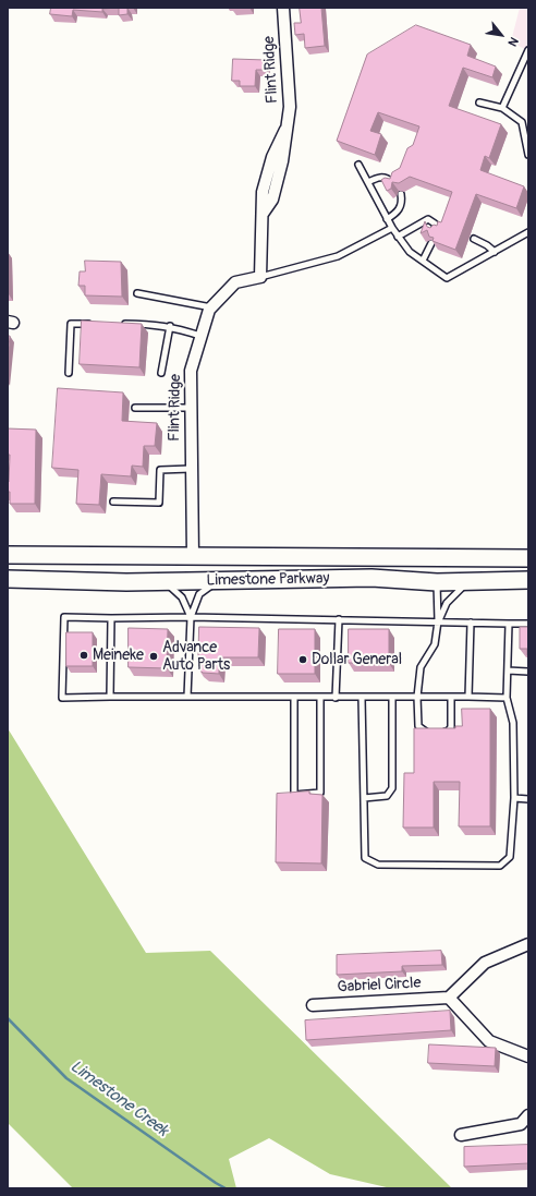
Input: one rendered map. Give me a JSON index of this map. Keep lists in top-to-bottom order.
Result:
{
  "streets": {
    "main road": ["Limestone Parkway"],
    "street": ["Flint Ridge", "Gabriel Circle"]
  },
  "crossings": [
    ["Flint Ridge", "Limestone Parkway"]
  ],
  "water": ["Limestone Creek"],
  "places": ["Meineke", "Advance Auto Parts", "Dollar General"],
  "north": "bottom right"
}
